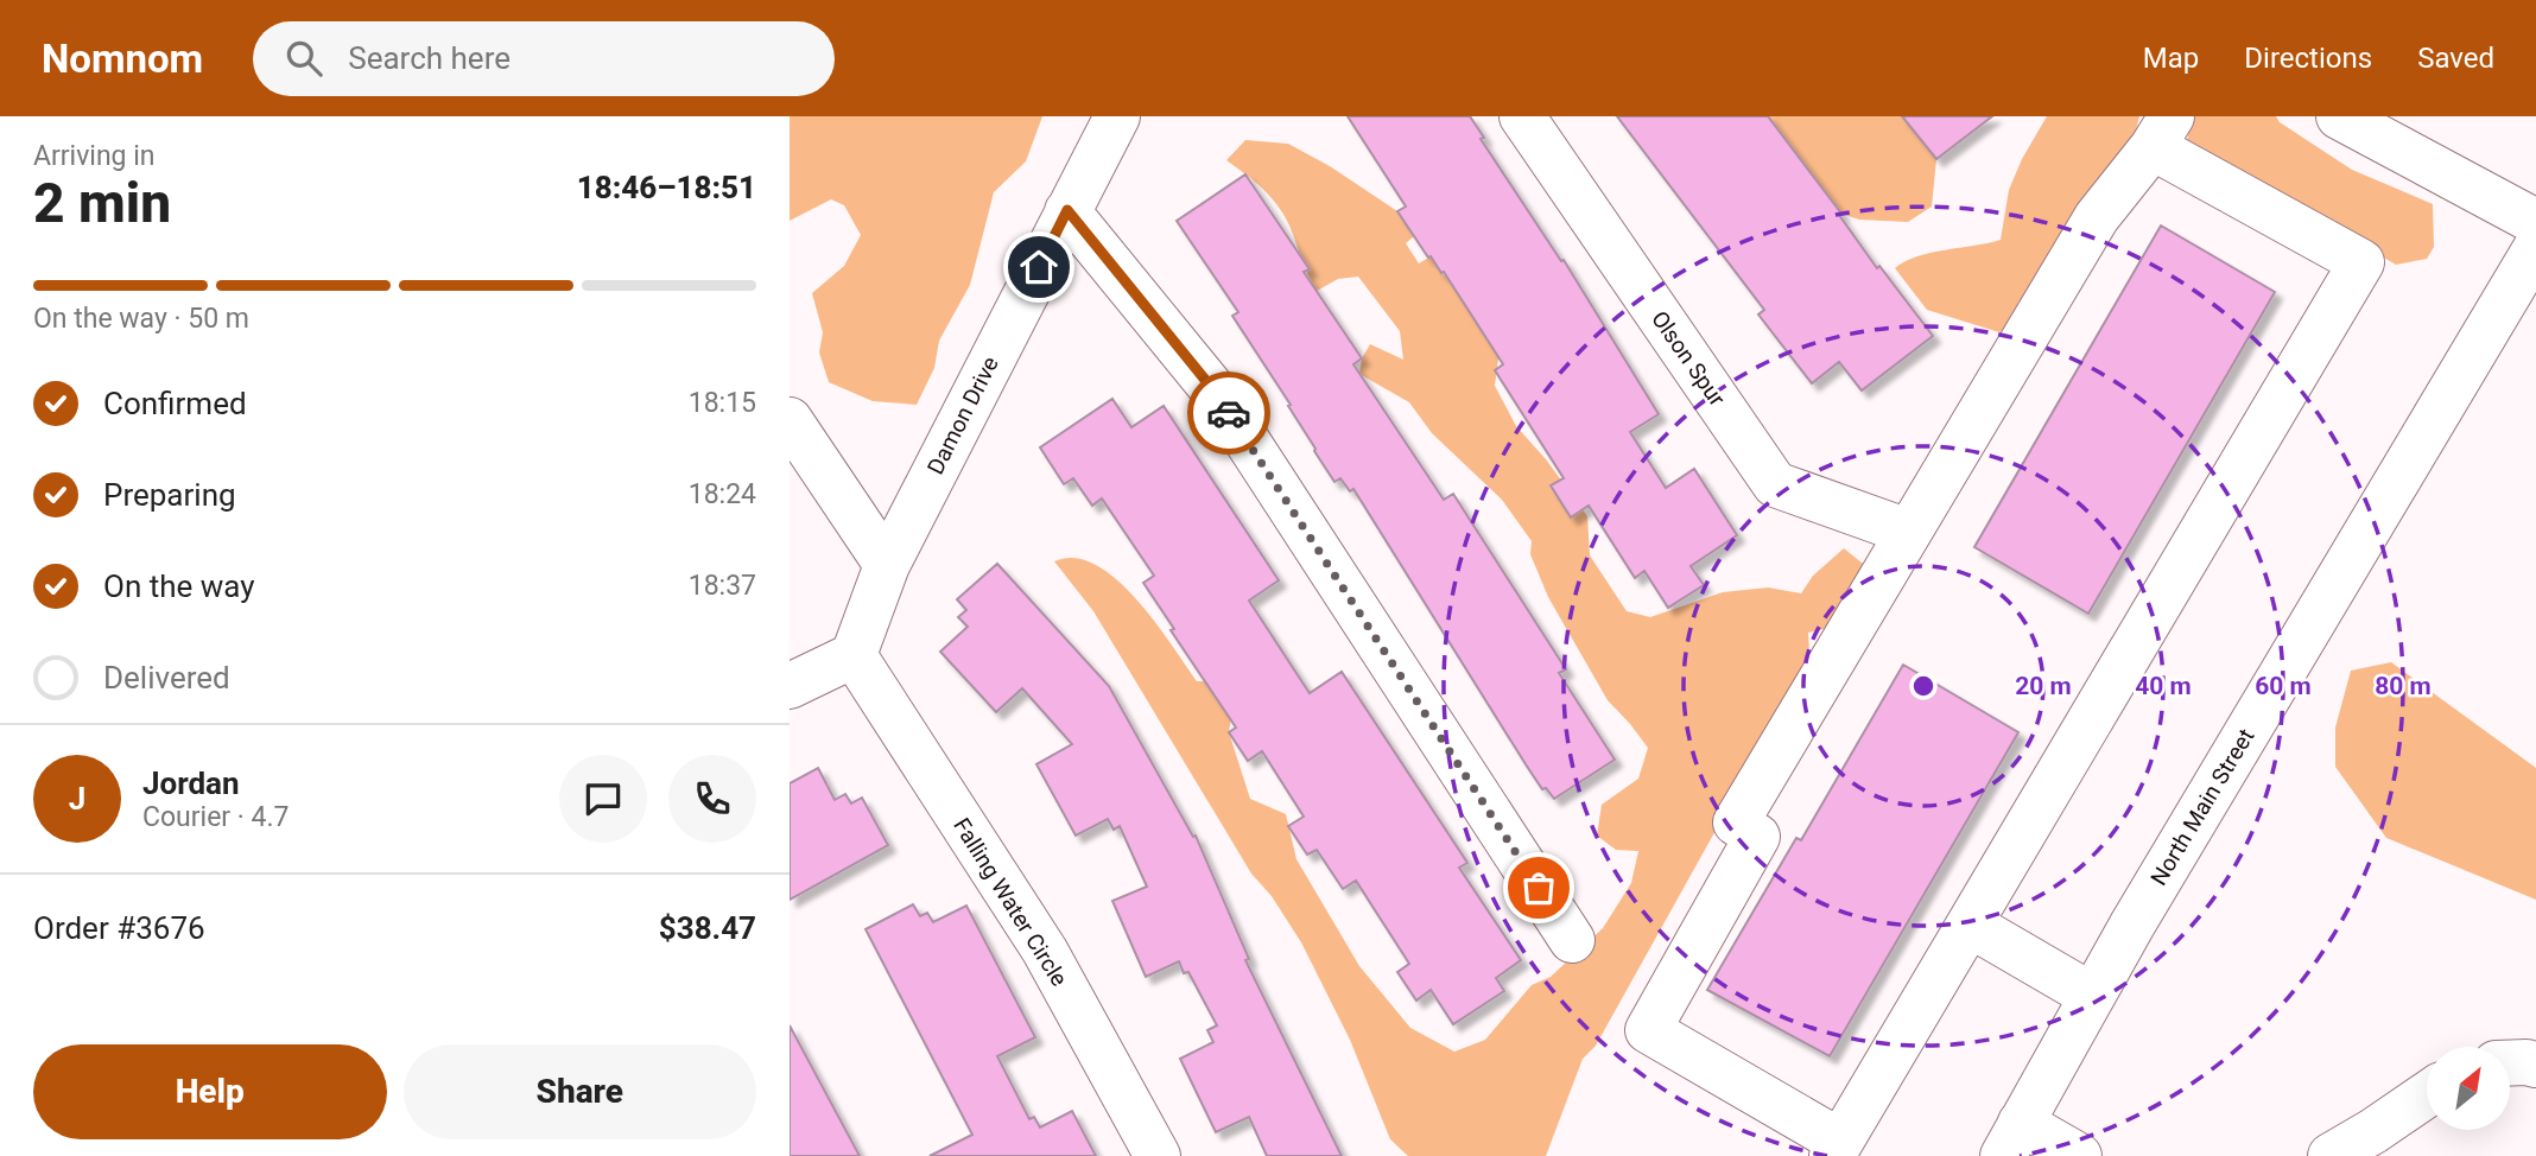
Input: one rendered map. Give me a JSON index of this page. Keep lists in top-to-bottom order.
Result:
{
  "streets": {
    "street": [
      "Olson Spur",
      "Damon Drive",
      "North Main Street",
      "Falling Water Circle"
    ]
  },
  "crossings": [
    ["Damon Drive", "Falling Water Circle"]
  ],
  "north": "top right",
  "page": {
    "header": "Nomnom",
    "search": "Search here",
    "nav": ["Map", "Directions", "Saved"],
    "heading": ["2 min", "Arriving in", "18:46–18:51"],
    "panel": [
      "Jordan",
      "Courier · 4.7",
      "Order #3676",
      "$38.47"
    ],
    "bar": "On the way · 50 m",
    "list": [
      ["Confirmed", "18:15"],
      ["Preparing", "18:24"],
      ["On the way", "18:37"],
      "Delivered"
    ],
    "round": "J",
    "buttons": ["Help", "Share"]
  },
  "rings": [
    "20 m",
    "40 m",
    "60 m",
    "80 m"
  ]
}
